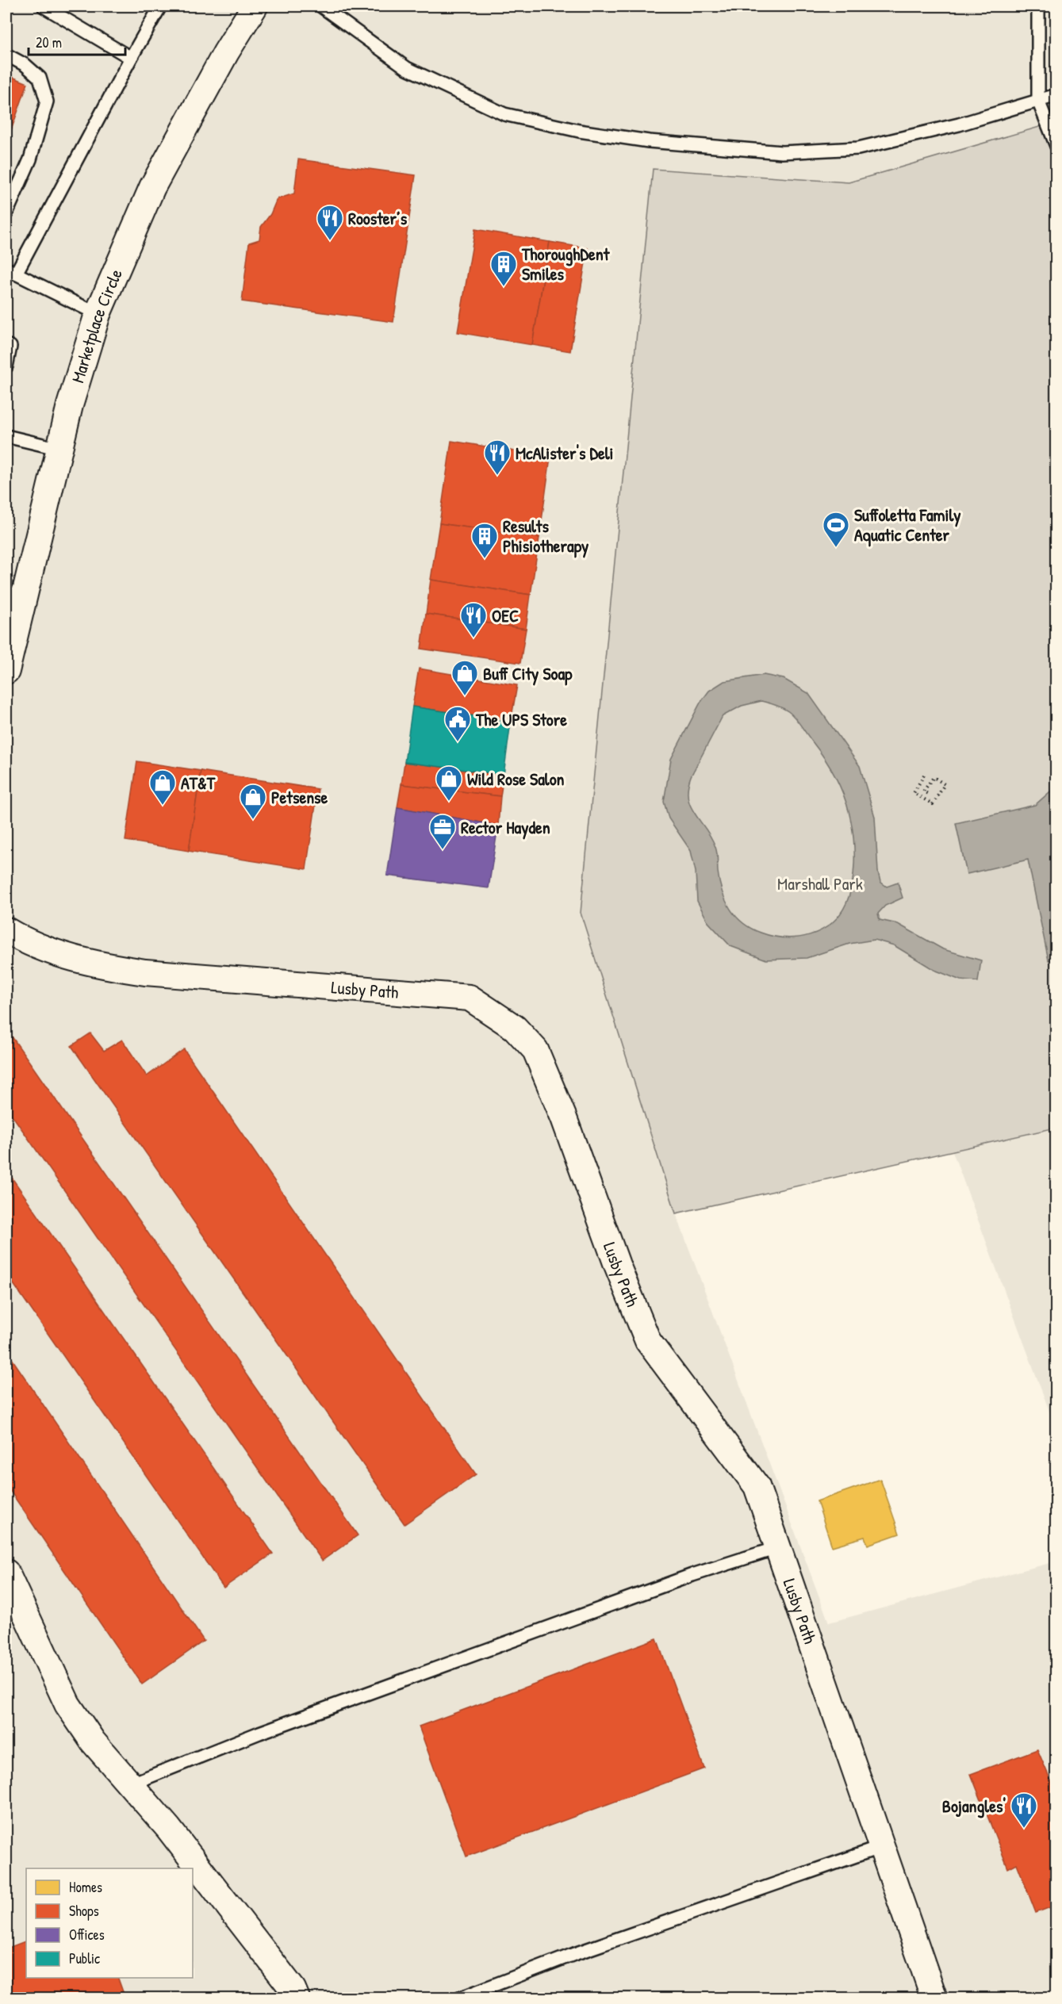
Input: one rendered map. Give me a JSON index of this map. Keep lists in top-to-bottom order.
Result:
{
  "streets": {
    "street": ["Marketplace Circle", "Lusby Path"]
  },
  "parks": ["Marshall Park"],
  "places": {
    "restaurant": [
      "Rooster’s",
      "McAlister's Deli",
      "OEC",
      "Bojangles'"
    ],
    "building": ["ThoroughDent Smiles", "Results Phisiotherapy"],
    "sports": ["Suffoletta Family Aquatic Center"],
    "shop": [
      "Buff City Soap",
      "Wild Rose Salon",
      "AT&T",
      "Petsense"
    ],
    "public building": ["The UPS Store"],
    "office": ["Rector Hayden"]
  },
  "legend": [
    "Homes",
    "Shops",
    "Offices",
    "Public"
  ],
  "scale_bar": "20 m"
}
